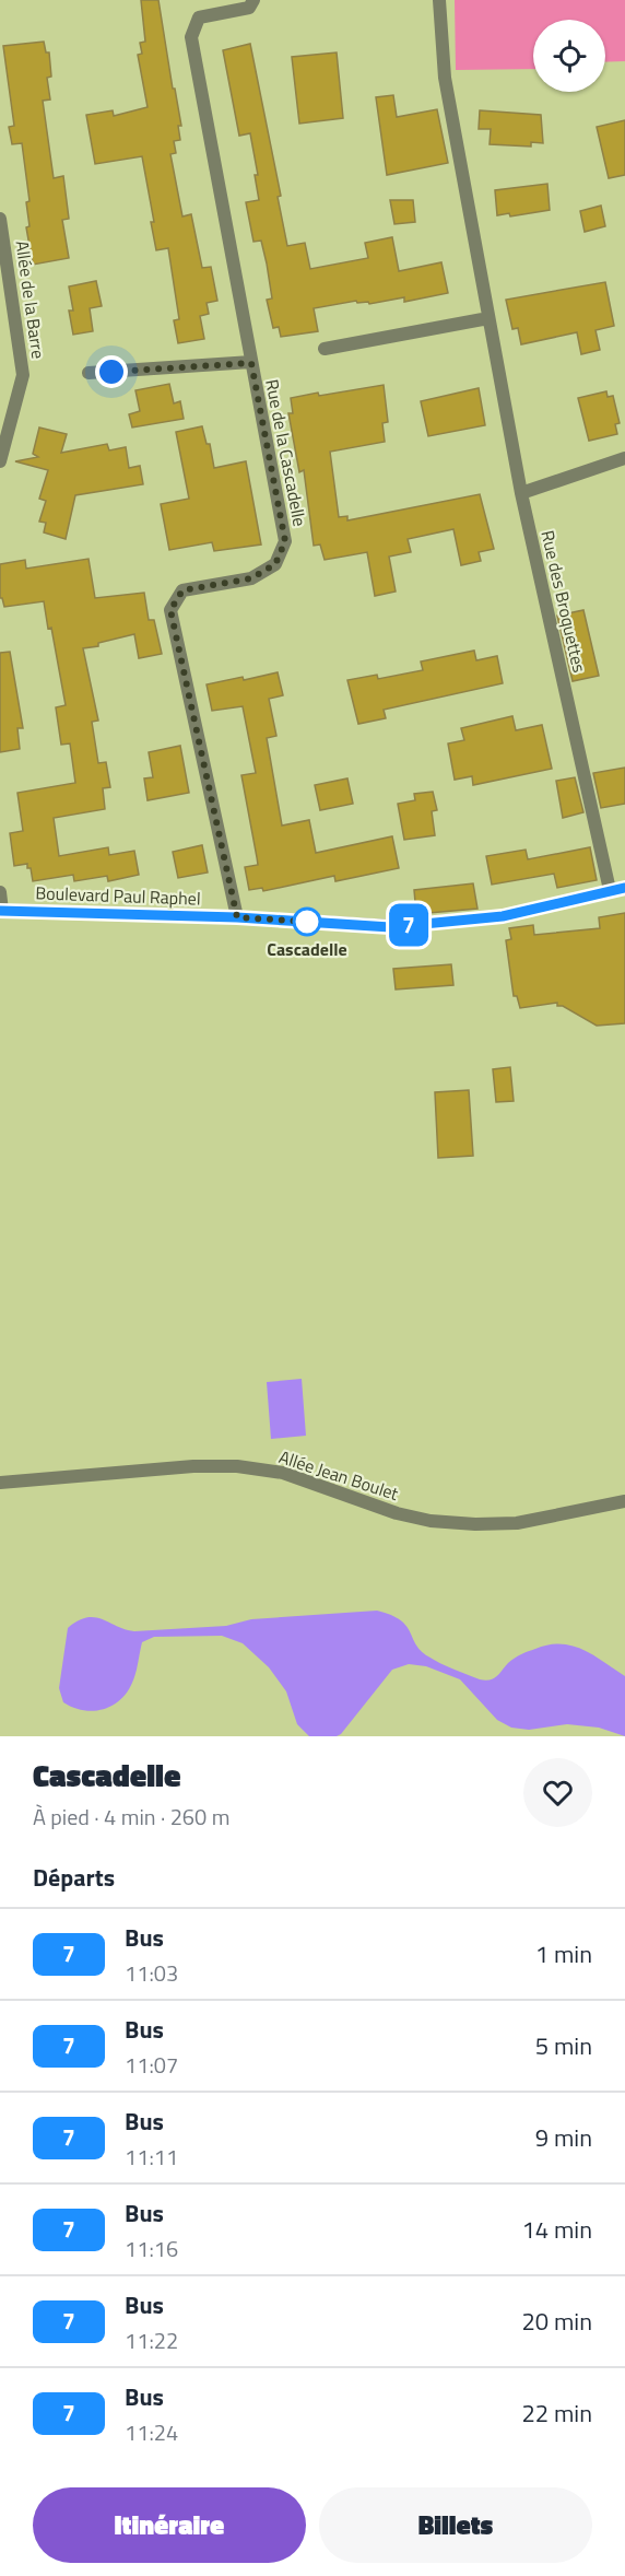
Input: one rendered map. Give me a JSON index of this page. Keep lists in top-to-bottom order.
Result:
{
  "streets": {
    "street": [
      "Allée de la Barre",
      "Rue de la Cascadelle",
      "Rue des Broquettes",
      "Boulevard Paul Raphel",
      "Allée Jean Boulet"
    ]
  },
  "crossings": [
    ["Rue de la Cascadelle", "Boulevard Paul Raphel"],
    ["Rue des Broquettes", "Boulevard Paul Raphel"]
  ],
  "places": ["Cascadelle"],
  "lines": ["bus line 7"],
  "page": {
    "on_map": "7",
    "heading": [
      ["Cascadelle", "À pied · 4 min · 260 m"],
      "Départs"
    ],
    "list": [
      {
        "mark": "7",
        "name": "Bus",
        "note": "11:03",
        "value": "1 min"
      },
      {
        "mark": "7",
        "name": "Bus",
        "note": "11:07",
        "value": "5 min"
      },
      {
        "mark": "7",
        "name": "Bus",
        "note": "11:11",
        "value": "9 min"
      },
      {
        "mark": "7",
        "name": "Bus",
        "note": "11:16",
        "value": "14 min"
      },
      {
        "mark": "7",
        "name": "Bus",
        "note": "11:22",
        "value": "20 min"
      },
      {
        "mark": "7",
        "name": "Bus",
        "note": "11:24",
        "value": "22 min"
      }
    ],
    "buttons": ["Itinéraire", "Billets"]
  }
}
